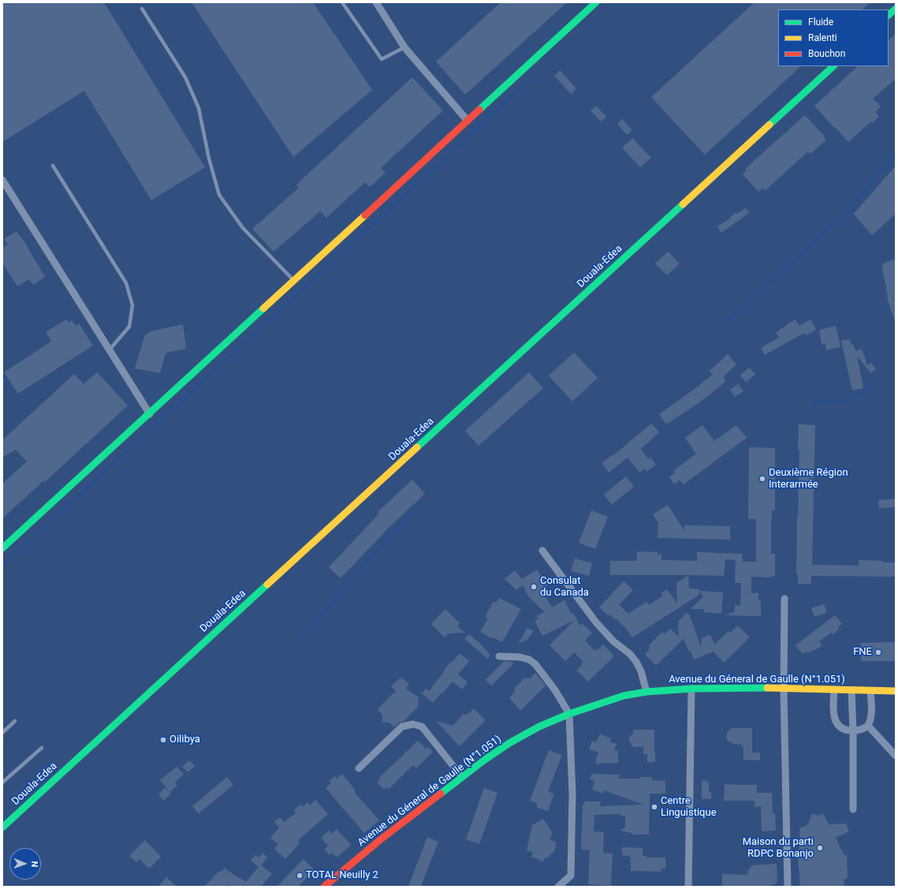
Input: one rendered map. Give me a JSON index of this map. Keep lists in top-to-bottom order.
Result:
{
  "streets": {
    "main road": ["Douala-Edea", "Avenue du Géneral de Gaulle (N°1.051)"]
  },
  "places": [
    "Deuxième Région Interarmée",
    "Consulat du Canada",
    "FNE",
    "Oilibya",
    "Centre Linguistique",
    "Maison du parti RDPC Bonanjo",
    "TOTAL Neuilly 2"
  ],
  "legend": ["Fluide", "Ralenti", "Bouchon"],
  "north": "right"
}
